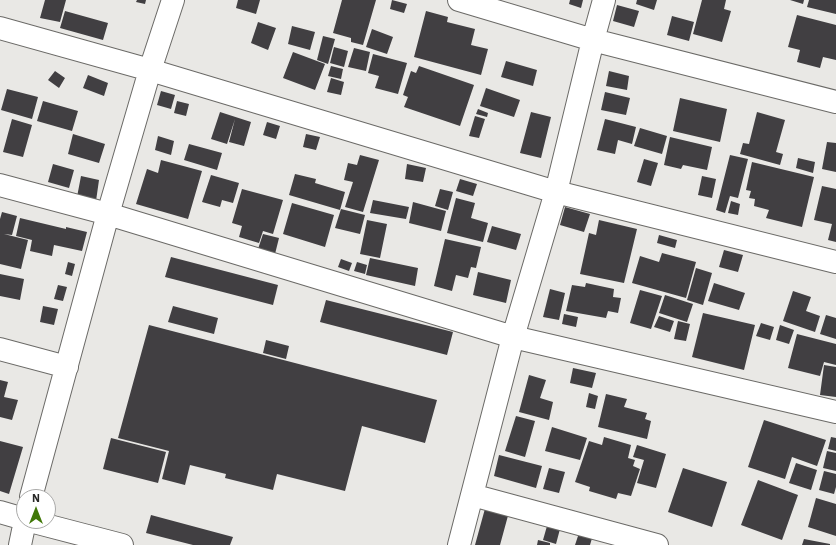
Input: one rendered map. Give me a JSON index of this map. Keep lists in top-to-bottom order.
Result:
{
  "north": "top"
}
